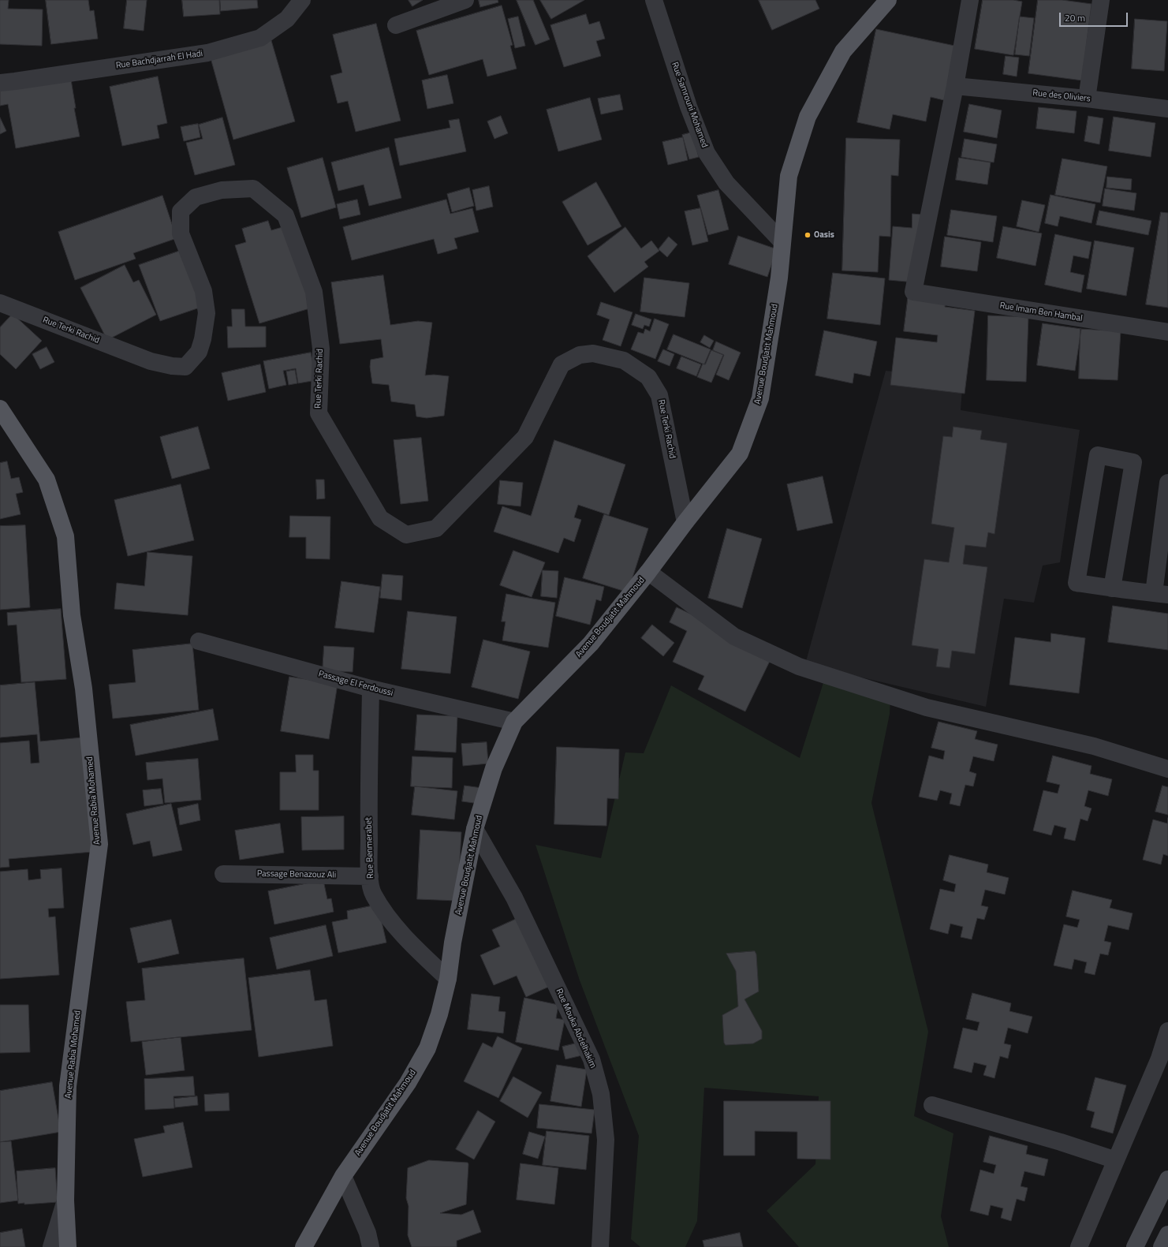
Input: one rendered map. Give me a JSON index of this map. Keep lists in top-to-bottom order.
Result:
{
  "streets": {
    "main road": ["Avenue Boudjatit Mahmoud", "Avenue Rabia Mohamed"],
    "street": [
      "Rue Bachdjarrah El Hadi",
      "Rue des Oliviers",
      "Rue Samrouni Mohamed",
      "Rue Imam Ben Hambal",
      "Rue Terki Rachid",
      "Passage El Ferdoussi",
      "Rue Benmerabet",
      "Passage Benazouz Ali",
      "Rue Mouka Abdelhakim"
    ]
  },
  "crossings": [
    ["Rue des Oliviers", "Rue Imam Ben Hambal"],
    ["Rue Samrouni Mohamed", "Avenue Boudjatit Mahmoud"],
    ["Rue Terki Rachid", "Avenue Boudjatit Mahmoud"],
    ["Avenue Boudjatit Mahmoud", "Passage El Ferdoussi"],
    ["Avenue Boudjatit Mahmoud", "Rue Benmerabet"],
    ["Avenue Boudjatit Mahmoud", "Rue Mouka Abdelhakim"],
    ["Passage El Ferdoussi", "Rue Benmerabet"],
    ["Rue Benmerabet", "Passage Benazouz Ali"]
  ],
  "places": ["Oasis"],
  "scale_bar": "20 m"
}
